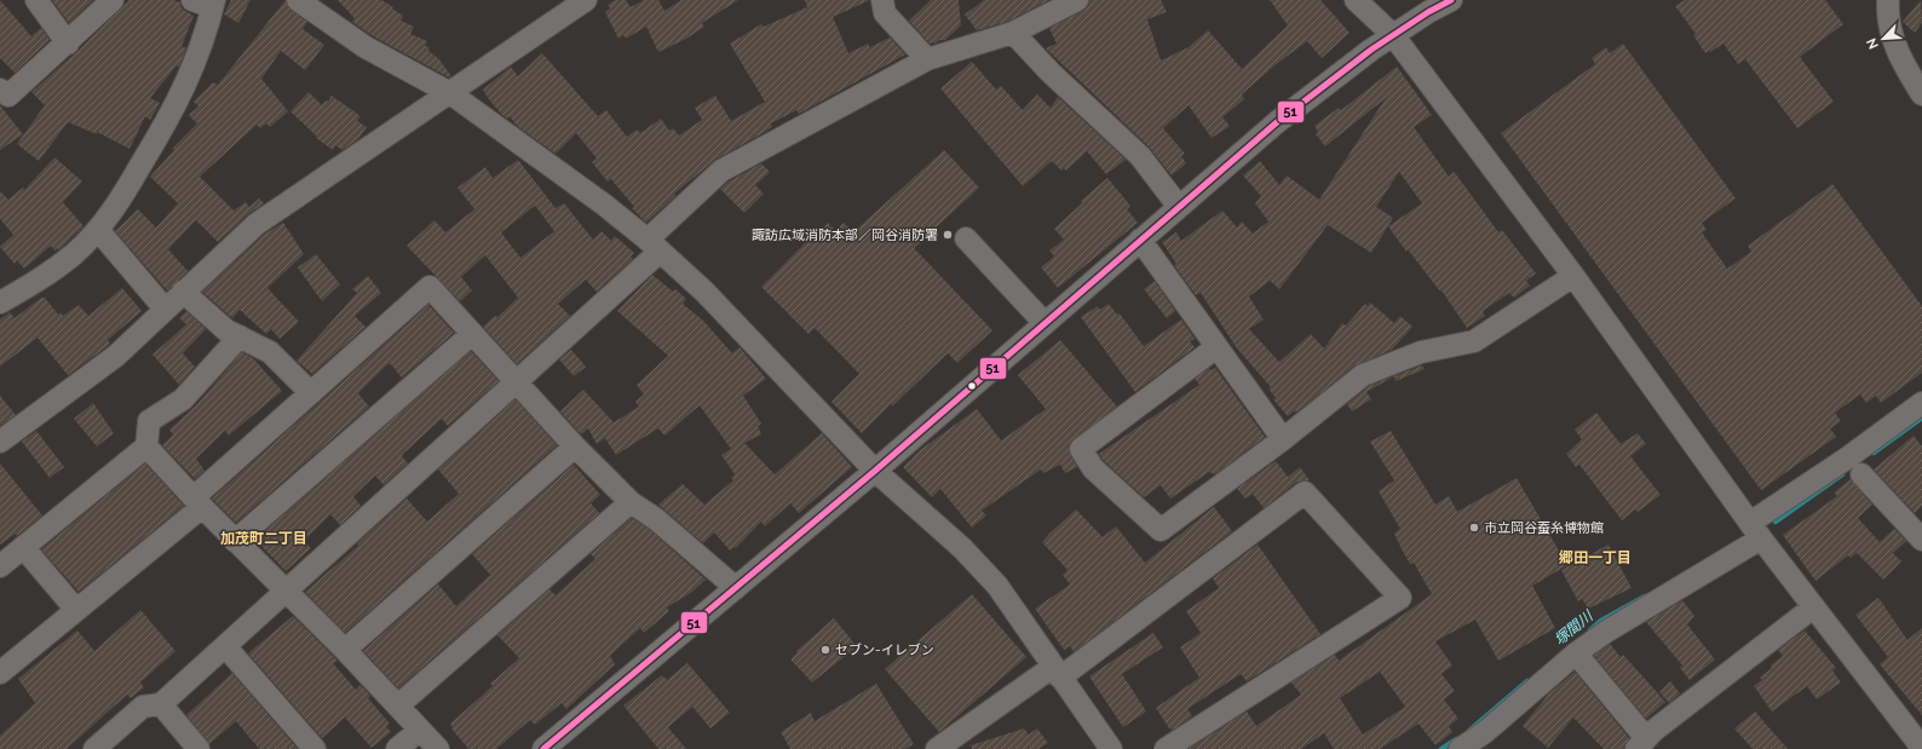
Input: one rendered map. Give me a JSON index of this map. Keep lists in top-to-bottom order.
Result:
{
  "districts": ["加茂町二丁目", "郷田一丁目"],
  "water": ["塚間川"],
  "places": ["諏訪広域消防本部／岡谷消防署", "市立岡谷蚕糸博物館", "セブン-イレブン"],
  "lines": ["transit line 51"],
  "north": "bottom left"
}
